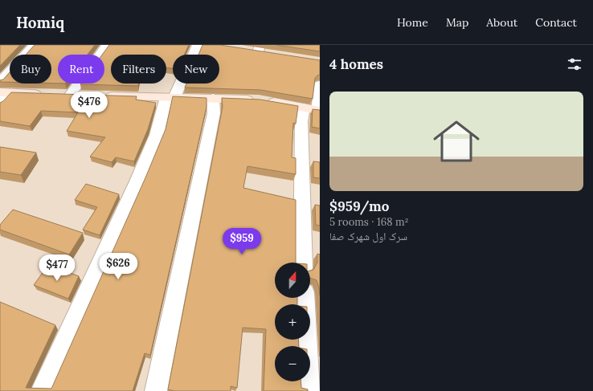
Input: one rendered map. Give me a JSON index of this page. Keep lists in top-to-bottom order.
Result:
{
  "north": "top",
  "page": {
    "header": "Homiq",
    "nav": [
      "Home",
      "Map",
      "About",
      "Contact"
    ],
    "heading": "4 homes",
    "chip": [
      "Buy",
      "Rent",
      "Filters",
      "New"
    ],
    "list": [
      {
        "name": "$959/mo",
        "note": "5 rooms · 168 m² · سرک اول شهرک صفا"
      }
    ],
    "price": [
      "$476",
      "$959",
      "$626",
      "$477"
    ],
    "map_buttons": ["+", "−"]
  }
}
